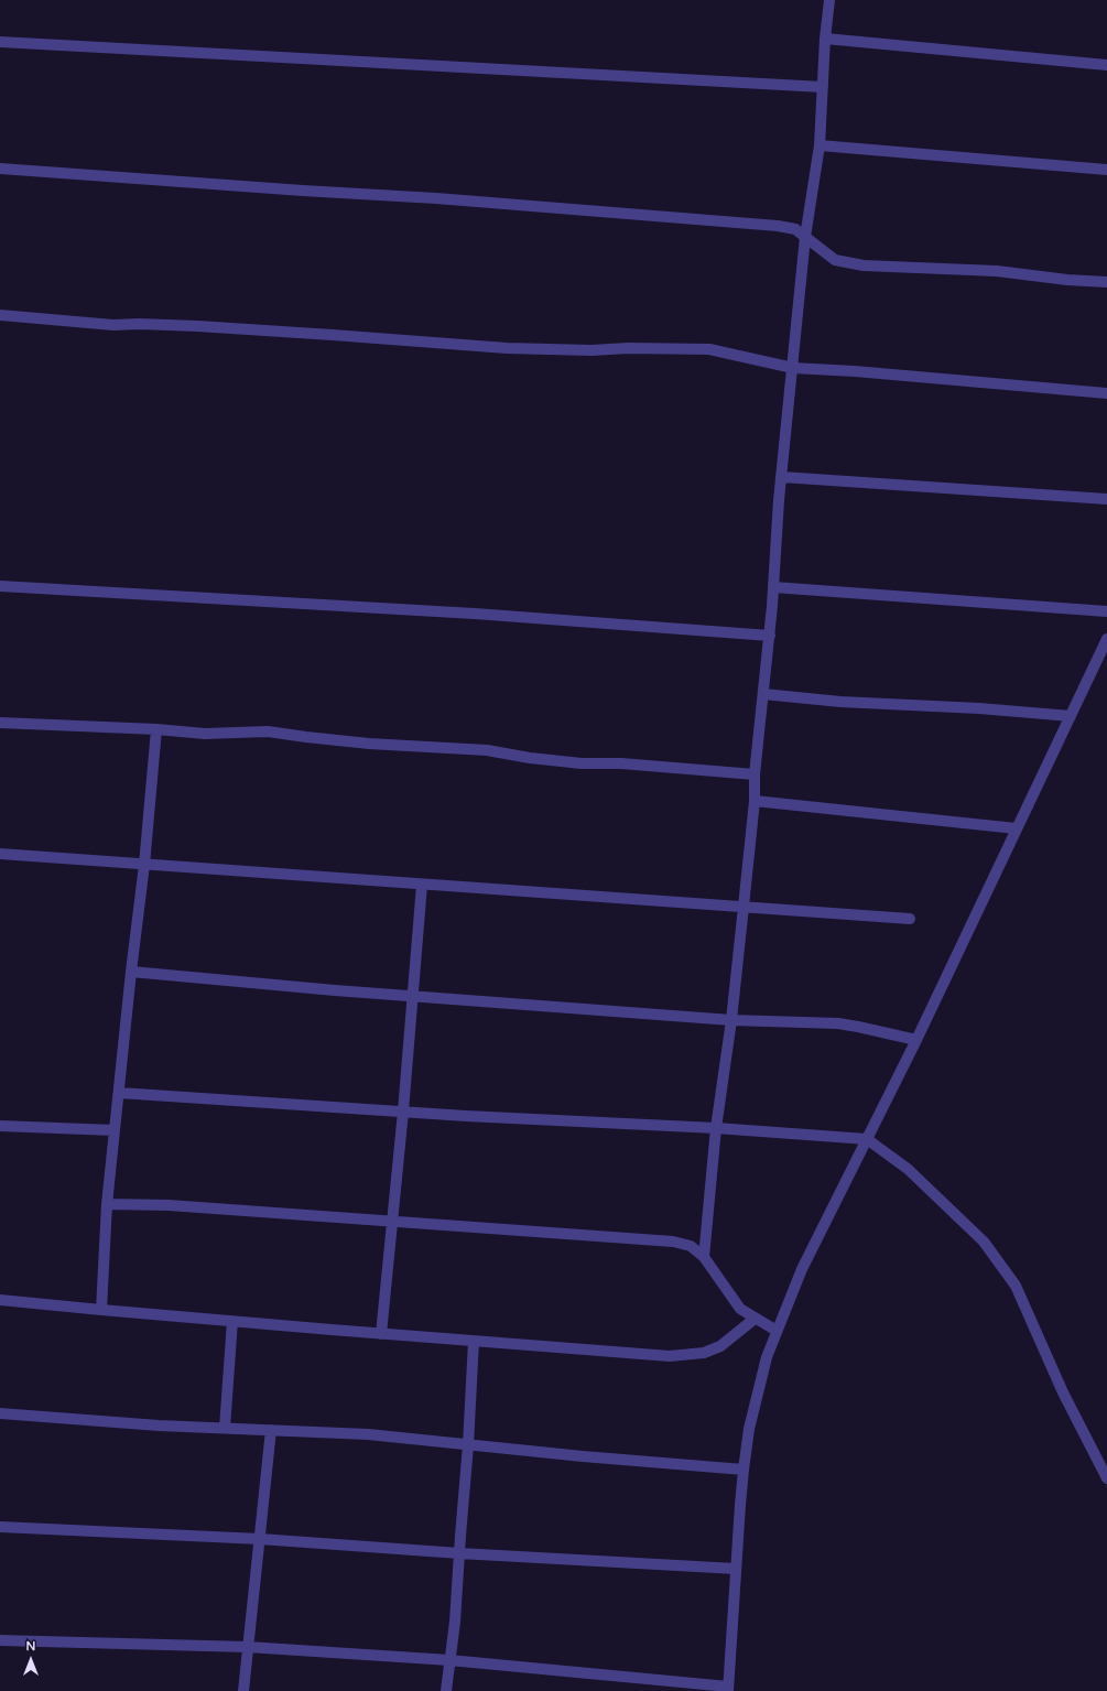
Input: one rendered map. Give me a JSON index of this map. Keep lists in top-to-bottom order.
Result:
{
  "north": "top"
}
